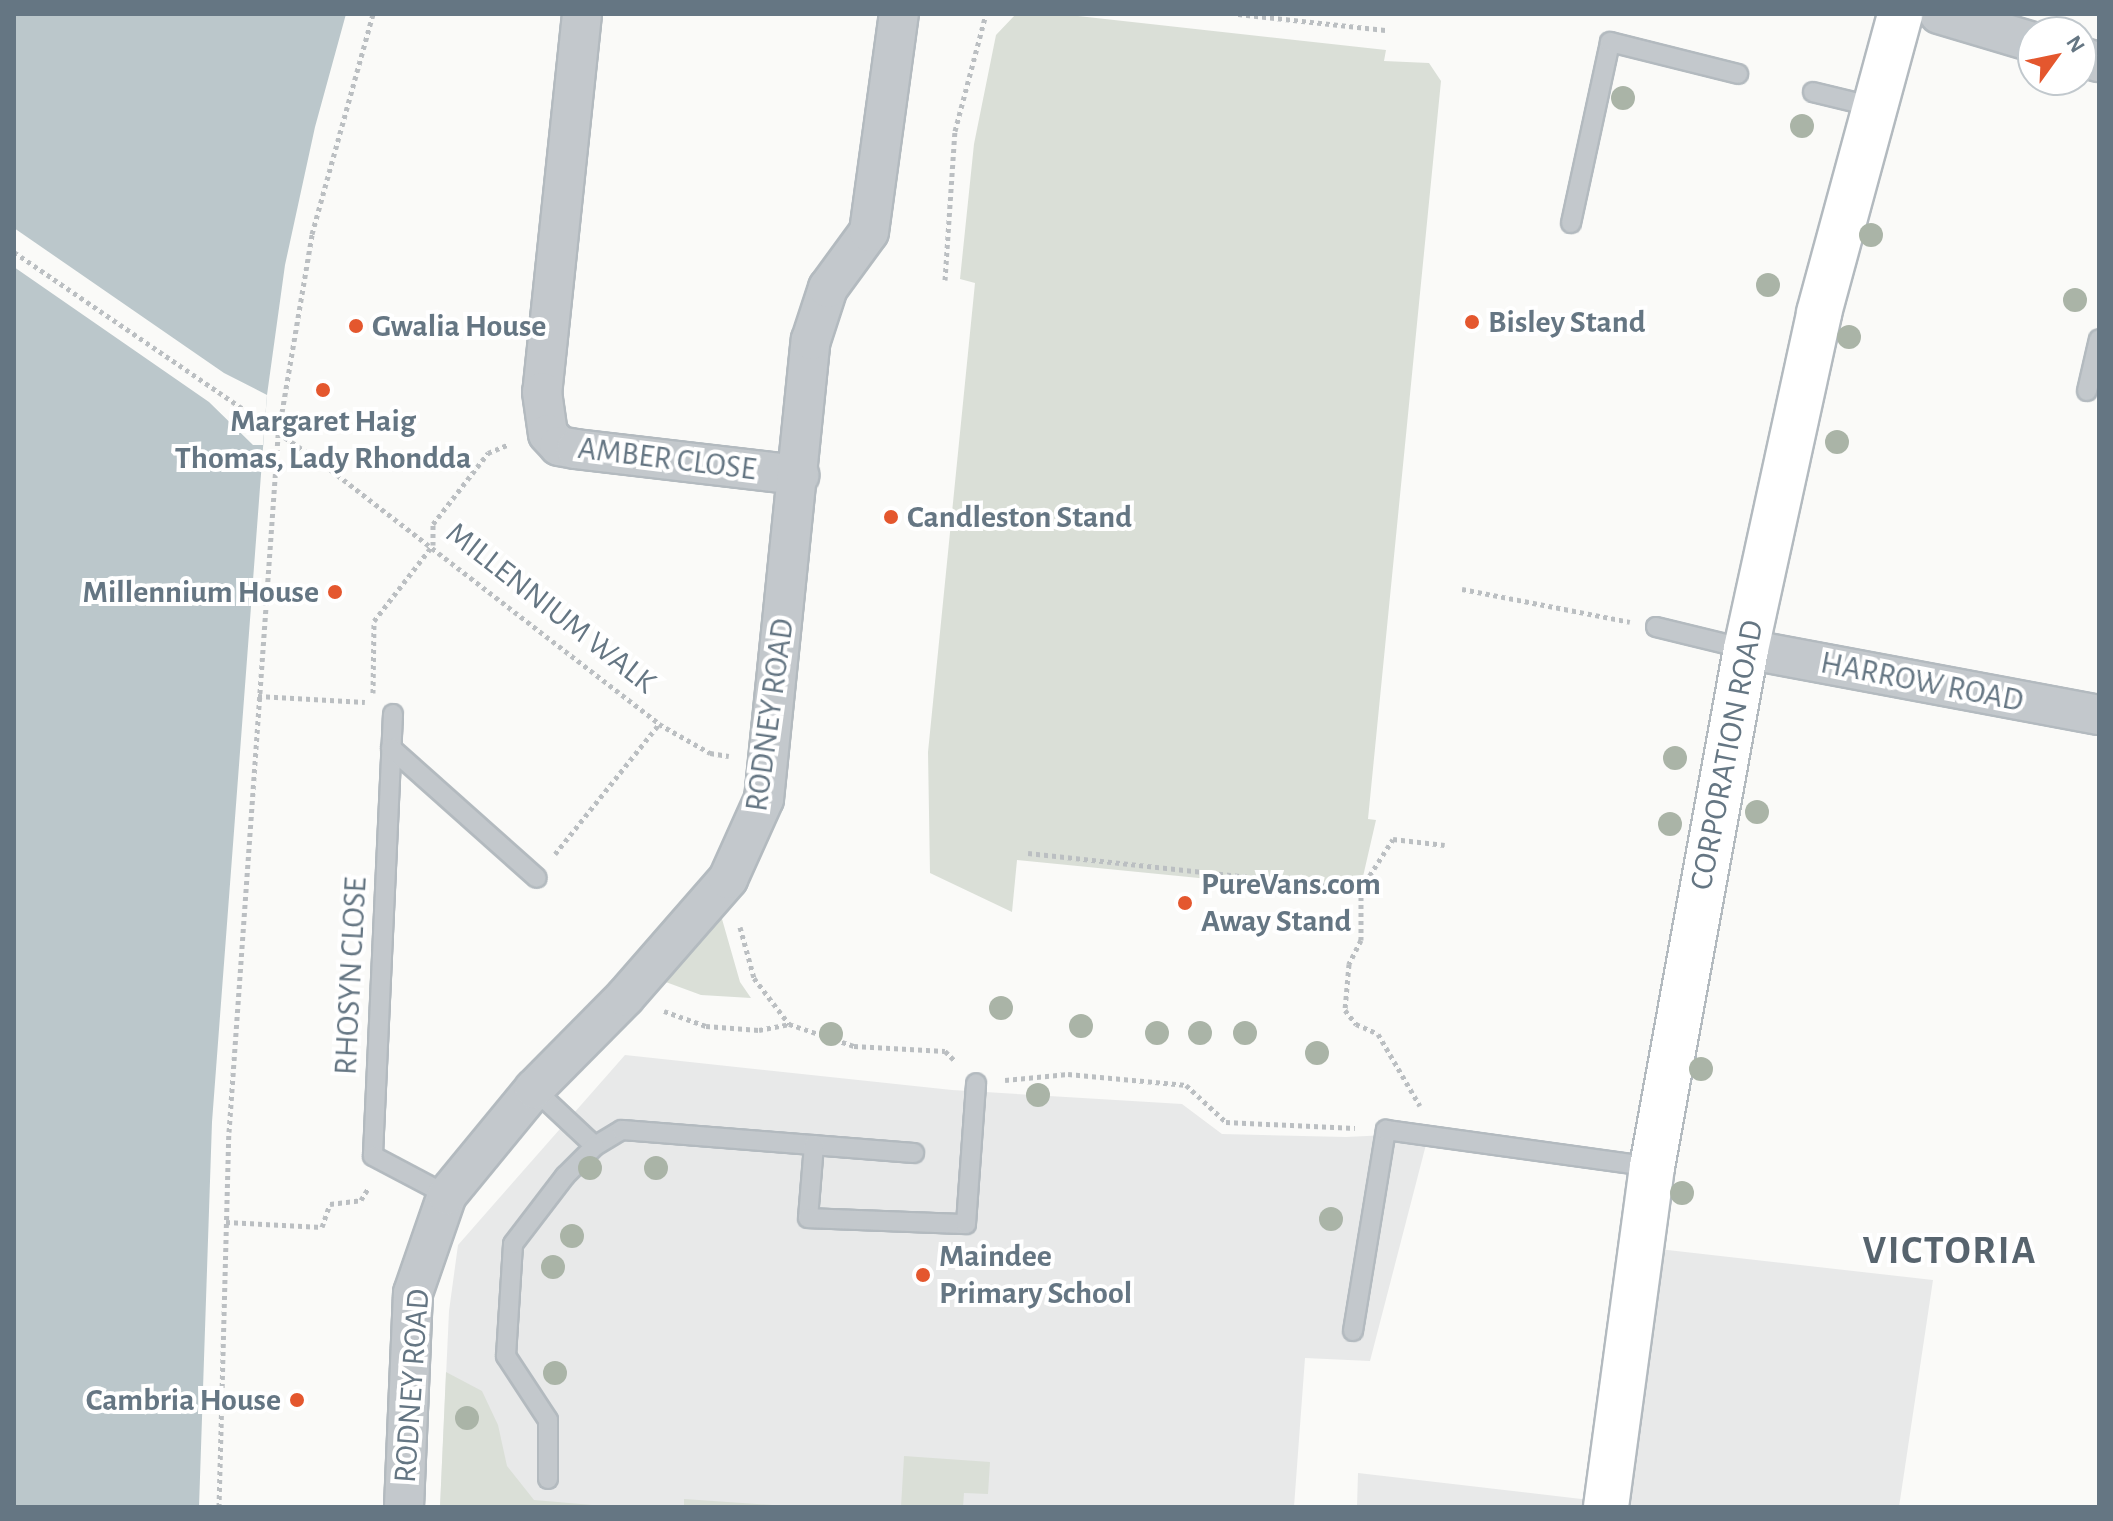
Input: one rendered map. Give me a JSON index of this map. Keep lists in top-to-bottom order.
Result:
{
  "streets": {
    "street": [
      "AMBER CLOSE",
      "HARROW ROAD",
      "RODNEY ROAD",
      "CORPORATION ROAD"
    ],
    "lane": ["RHOSYN CLOSE"],
    "path": ["MILLENNIUM WALK"]
  },
  "crossings": [
    ["AMBER CLOSE", "RODNEY ROAD"],
    ["MILLENNIUM WALK", "RODNEY ROAD"],
    ["HARROW ROAD", "CORPORATION ROAD"]
  ],
  "districts": ["VICTORIA"],
  "places": [
    "Bisley Stand",
    "Gwalia House",
    "Margaret Haig Thomas, Lady Rhondda",
    "Candleston Stand",
    "Millennium House",
    "PureVans.com Away Stand",
    "Maindee Primary School",
    "Cambria House"
  ],
  "north": "top right"
}
